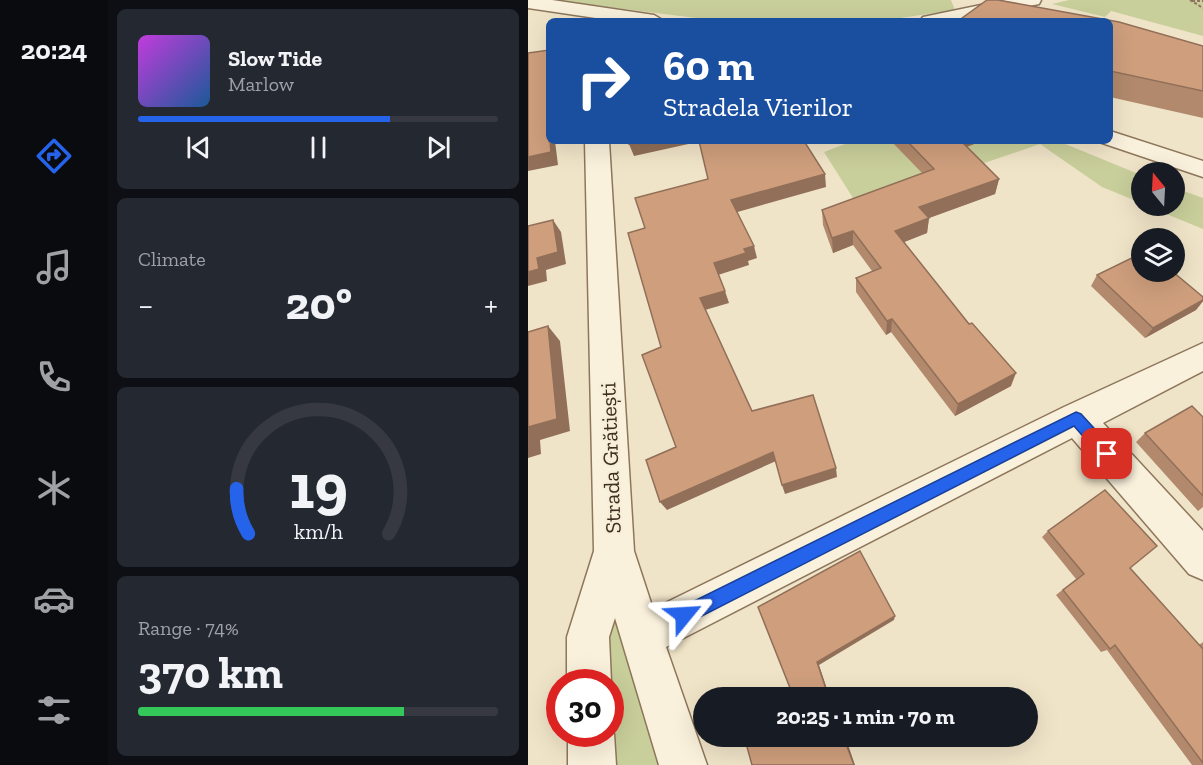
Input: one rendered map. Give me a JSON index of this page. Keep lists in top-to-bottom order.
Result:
{
  "streets": {
    "street": ["Strada Grătiești"]
  },
  "north": "top",
  "page": {
    "tabs": "20:24",
    "turn": ["60 m", "Stradela Vierilor"],
    "song": ["Slow Tide", "Marlow"],
    "tile": [
      "Climate",
      ["Range · 74%", "370 km"]
    ],
    "heat": ["−", "20°", "+"],
    "limit": "30",
    "trip": "20:25 · 1 min · 70 m",
    "gauge": ["19", "km/h"]
  }
}
